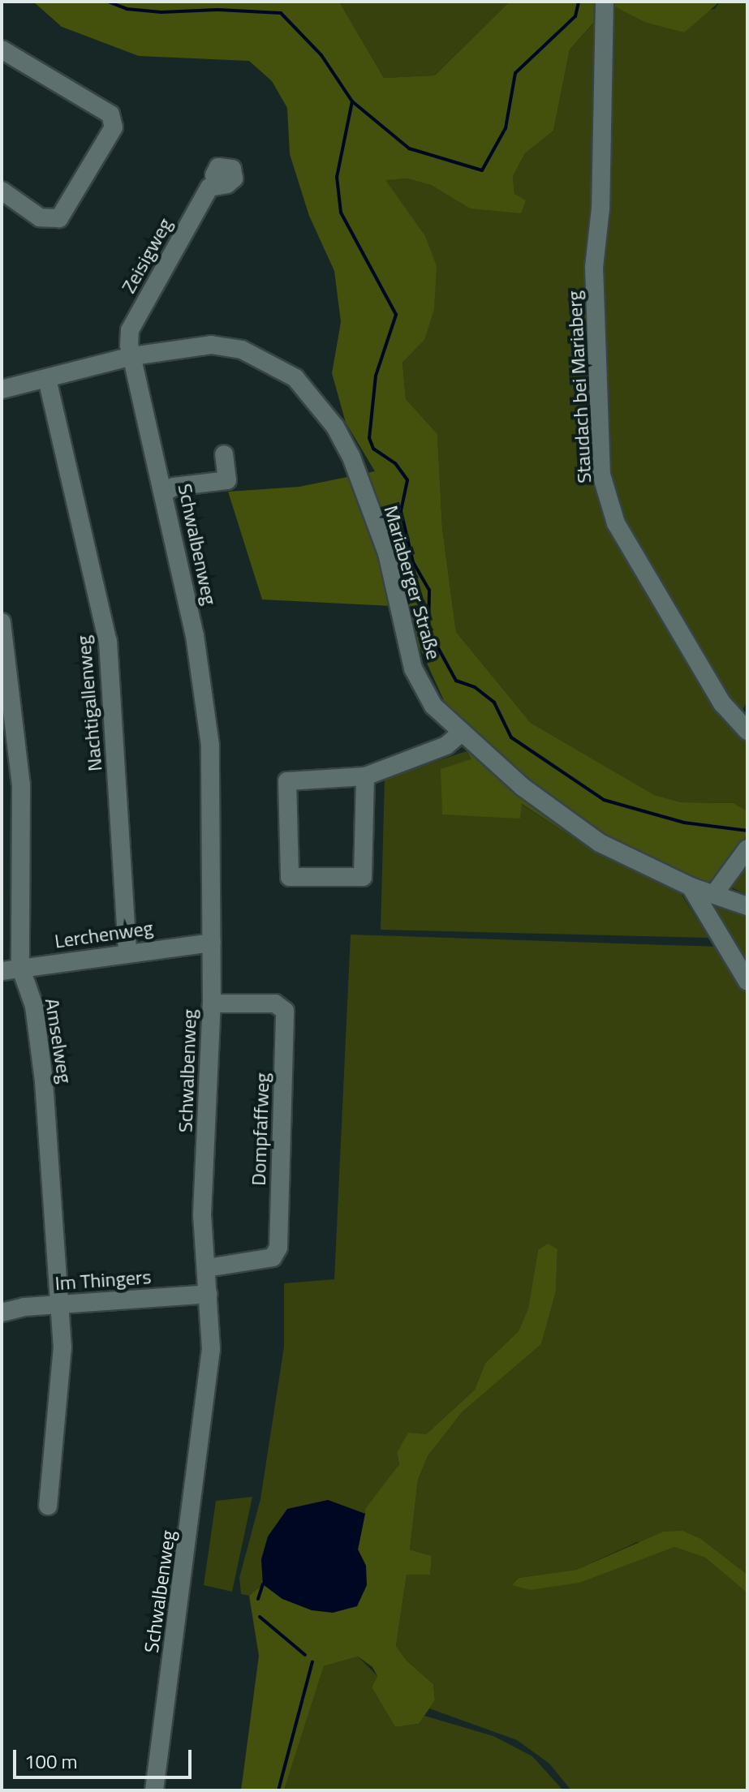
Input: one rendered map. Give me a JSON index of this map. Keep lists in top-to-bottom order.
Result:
{
  "streets": {
    "street": [
      "Zeisigweg",
      "Staudach bei Mariaberg",
      "Schwalbenweg",
      "Mariaberger Straße",
      "Nachtigallenweg",
      "Lerchenweg",
      "Amselweg",
      "Dompfaffweg",
      "Im Thingers"
    ]
  },
  "crossings": [
    ["Zeisigweg", "Schwalbenweg"],
    ["Zeisigweg", "Mariaberger Straße"],
    ["Schwalbenweg", "Mariaberger Straße"],
    ["Schwalbenweg", "Lerchenweg"],
    ["Schwalbenweg", "Dompfaffweg"],
    ["Schwalbenweg", "Im Thingers"],
    ["Mariaberger Straße", "Nachtigallenweg"],
    ["Nachtigallenweg", "Lerchenweg"],
    ["Lerchenweg", "Amselweg"],
    ["Amselweg", "Im Thingers"]
  ],
  "scale_bar": "100 m"
}
